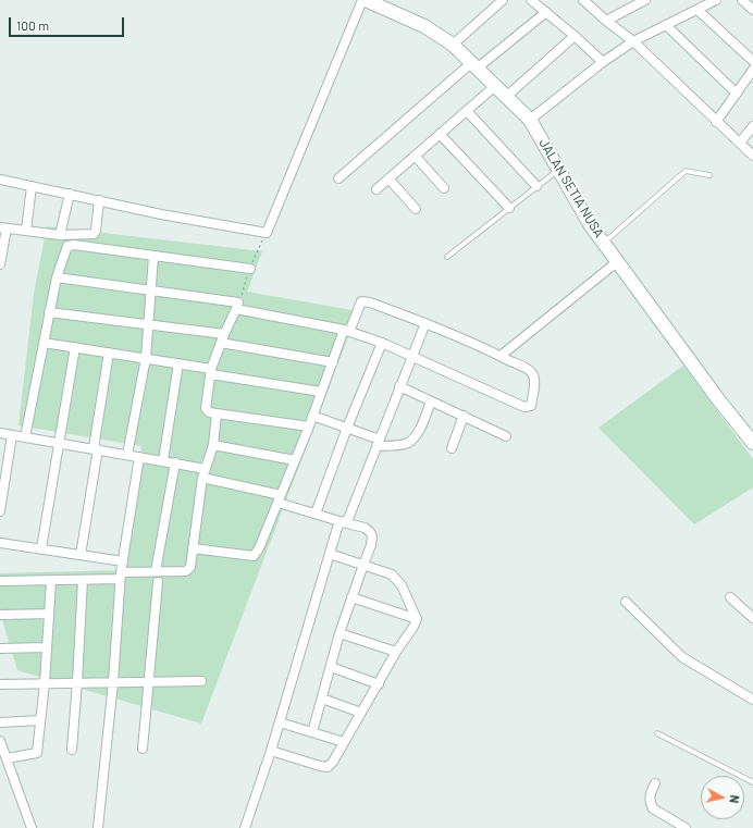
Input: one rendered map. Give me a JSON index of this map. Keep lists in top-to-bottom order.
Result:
{
  "streets": {
    "street": ["JALAN SETIA NUSA"]
  },
  "scale_bar": "100 m",
  "north": "right"
}
